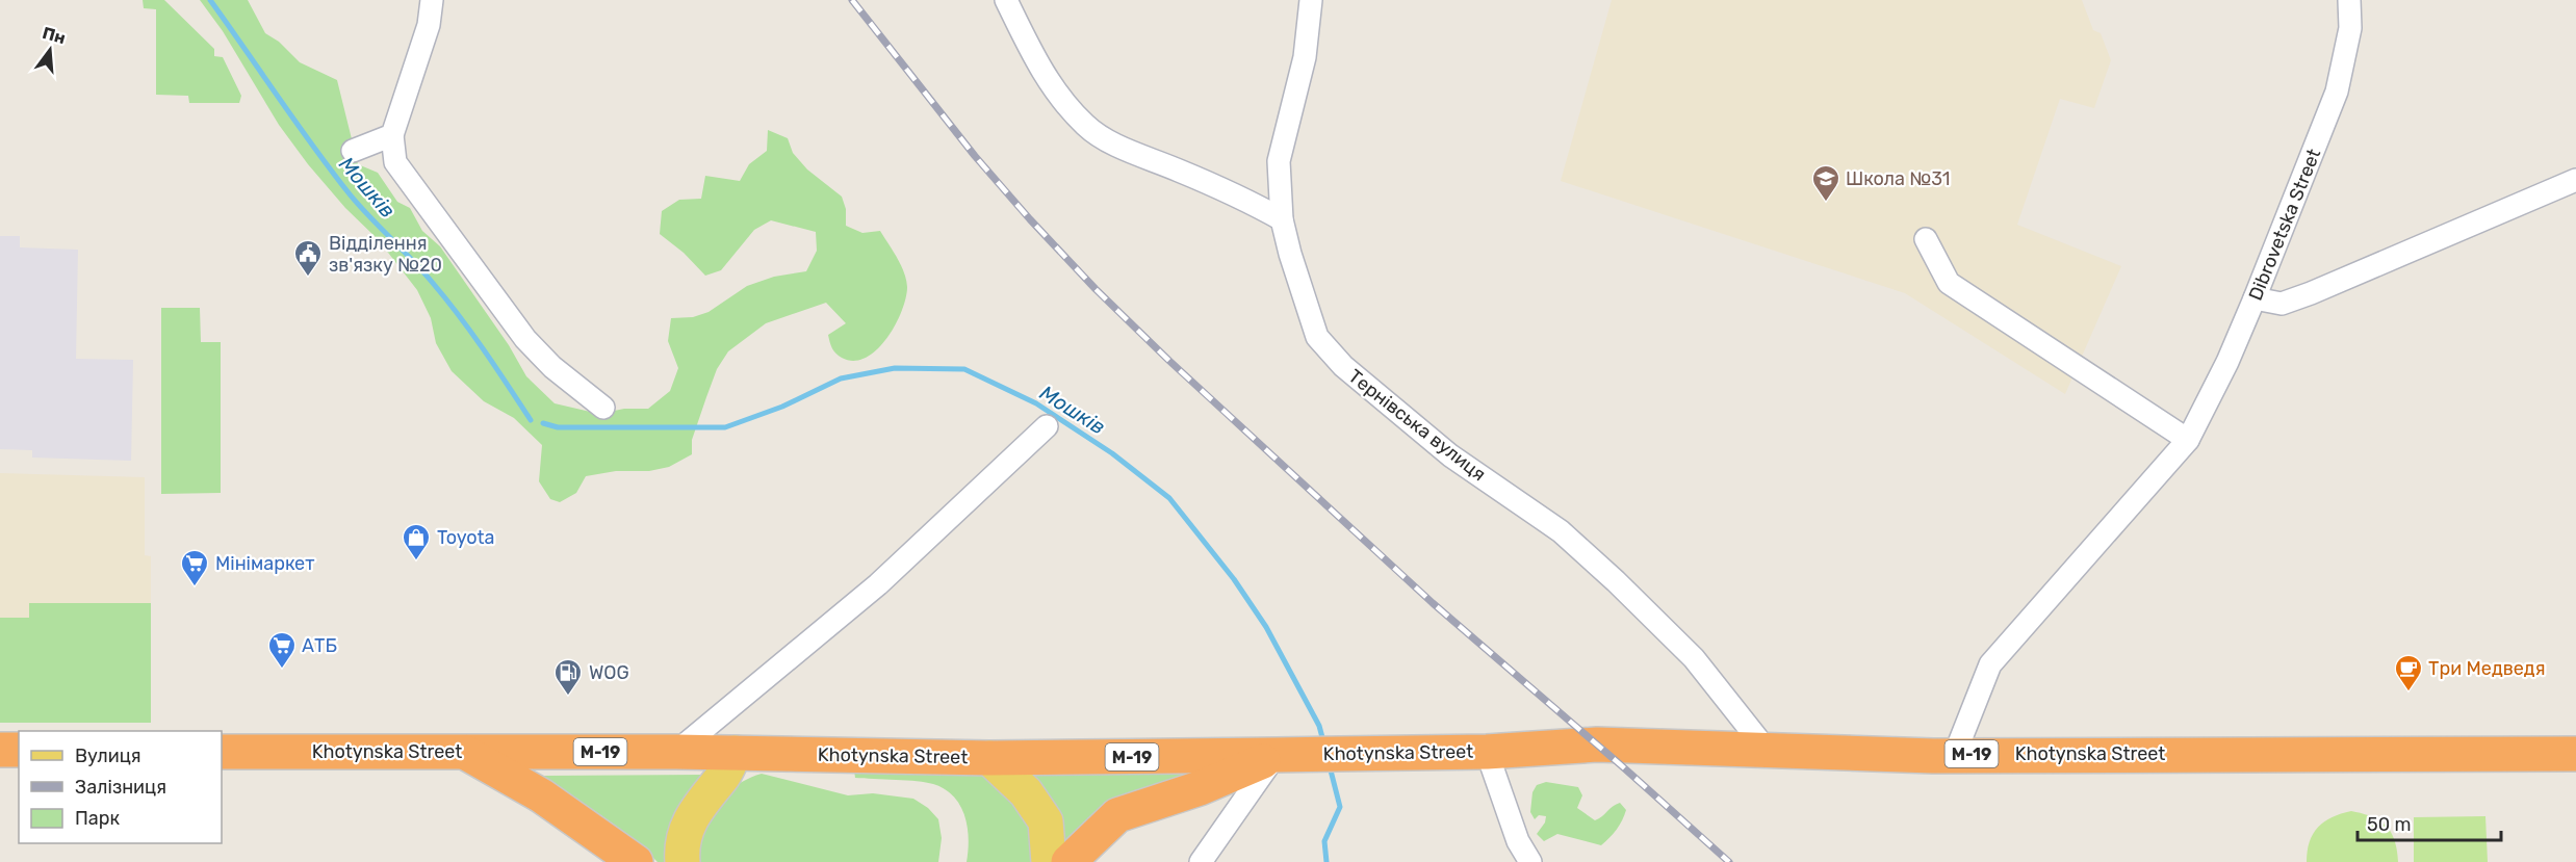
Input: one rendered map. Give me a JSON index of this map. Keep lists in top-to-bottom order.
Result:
{
  "streets": {
    "highway": ["Khotynska Street", "М-19"],
    "street": ["Dibrovetska Street", "Тернівська вулиця"]
  },
  "crossings": [
    ["Dibrovetska Street", "Khotynska Street"],
    ["Тернівська вулиця", "Khotynska Street"]
  ],
  "water": ["Мошків"],
  "places": {
    "school or university": ["Школа №31"],
    "public building": ["Відділення зв'язку №20"],
    "shop": ["Toyota"],
    "supermarket": ["Мінімаркет", "АТБ"],
    "cafe": ["Три Медведя"],
    "fuel station": ["WOG"]
  },
  "legend": ["Вулиця", "Залізниця", "Парк"],
  "scale_bar": "50 m",
  "north": "top"
}
